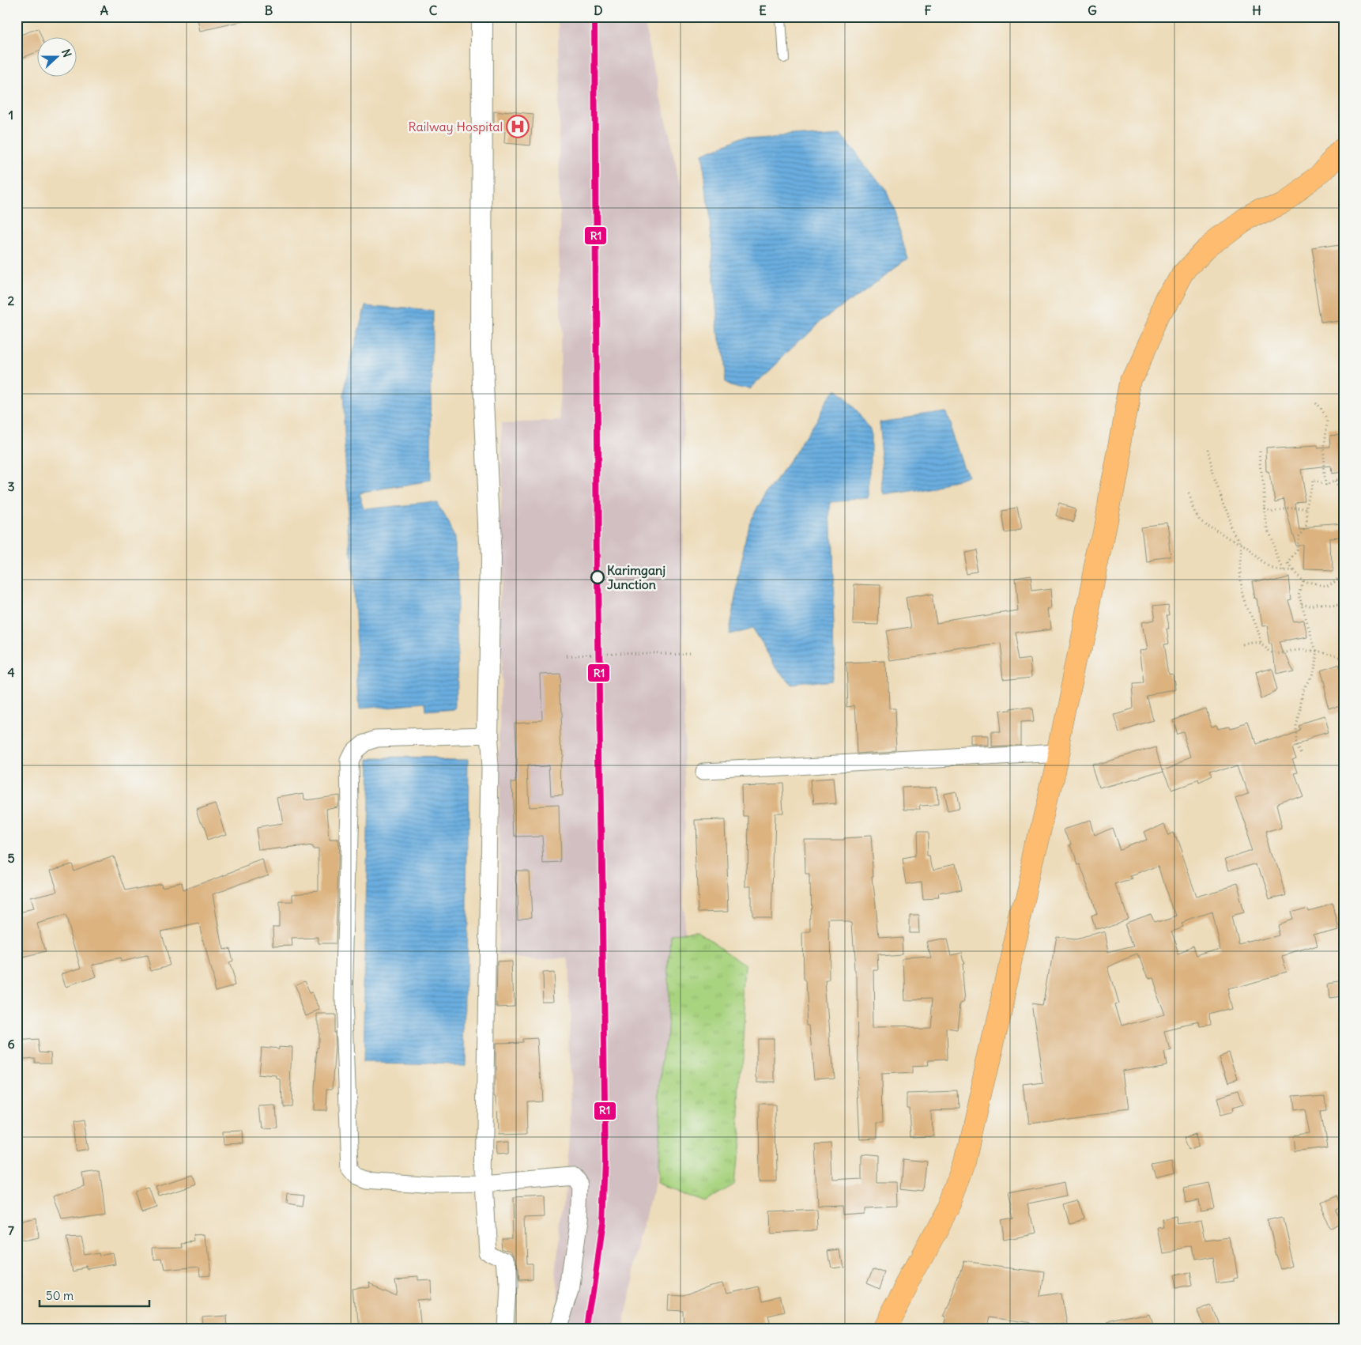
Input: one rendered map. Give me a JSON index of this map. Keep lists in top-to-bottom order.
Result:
{
  "places": {
    "hospital": ["Railway Hospital"],
    "other": ["Karimganj Junction"]
  },
  "lines": ["transit line R1"],
  "scale_bar": "50 m",
  "north": "right",
  "grid": {
    "columns": [
      "A",
      "B",
      "C",
      "D",
      "E",
      "F",
      "G",
      "H"
    ],
    "rows": [
      "1",
      "2",
      "3",
      "4",
      "5",
      "6",
      "7"
    ]
  }
}
